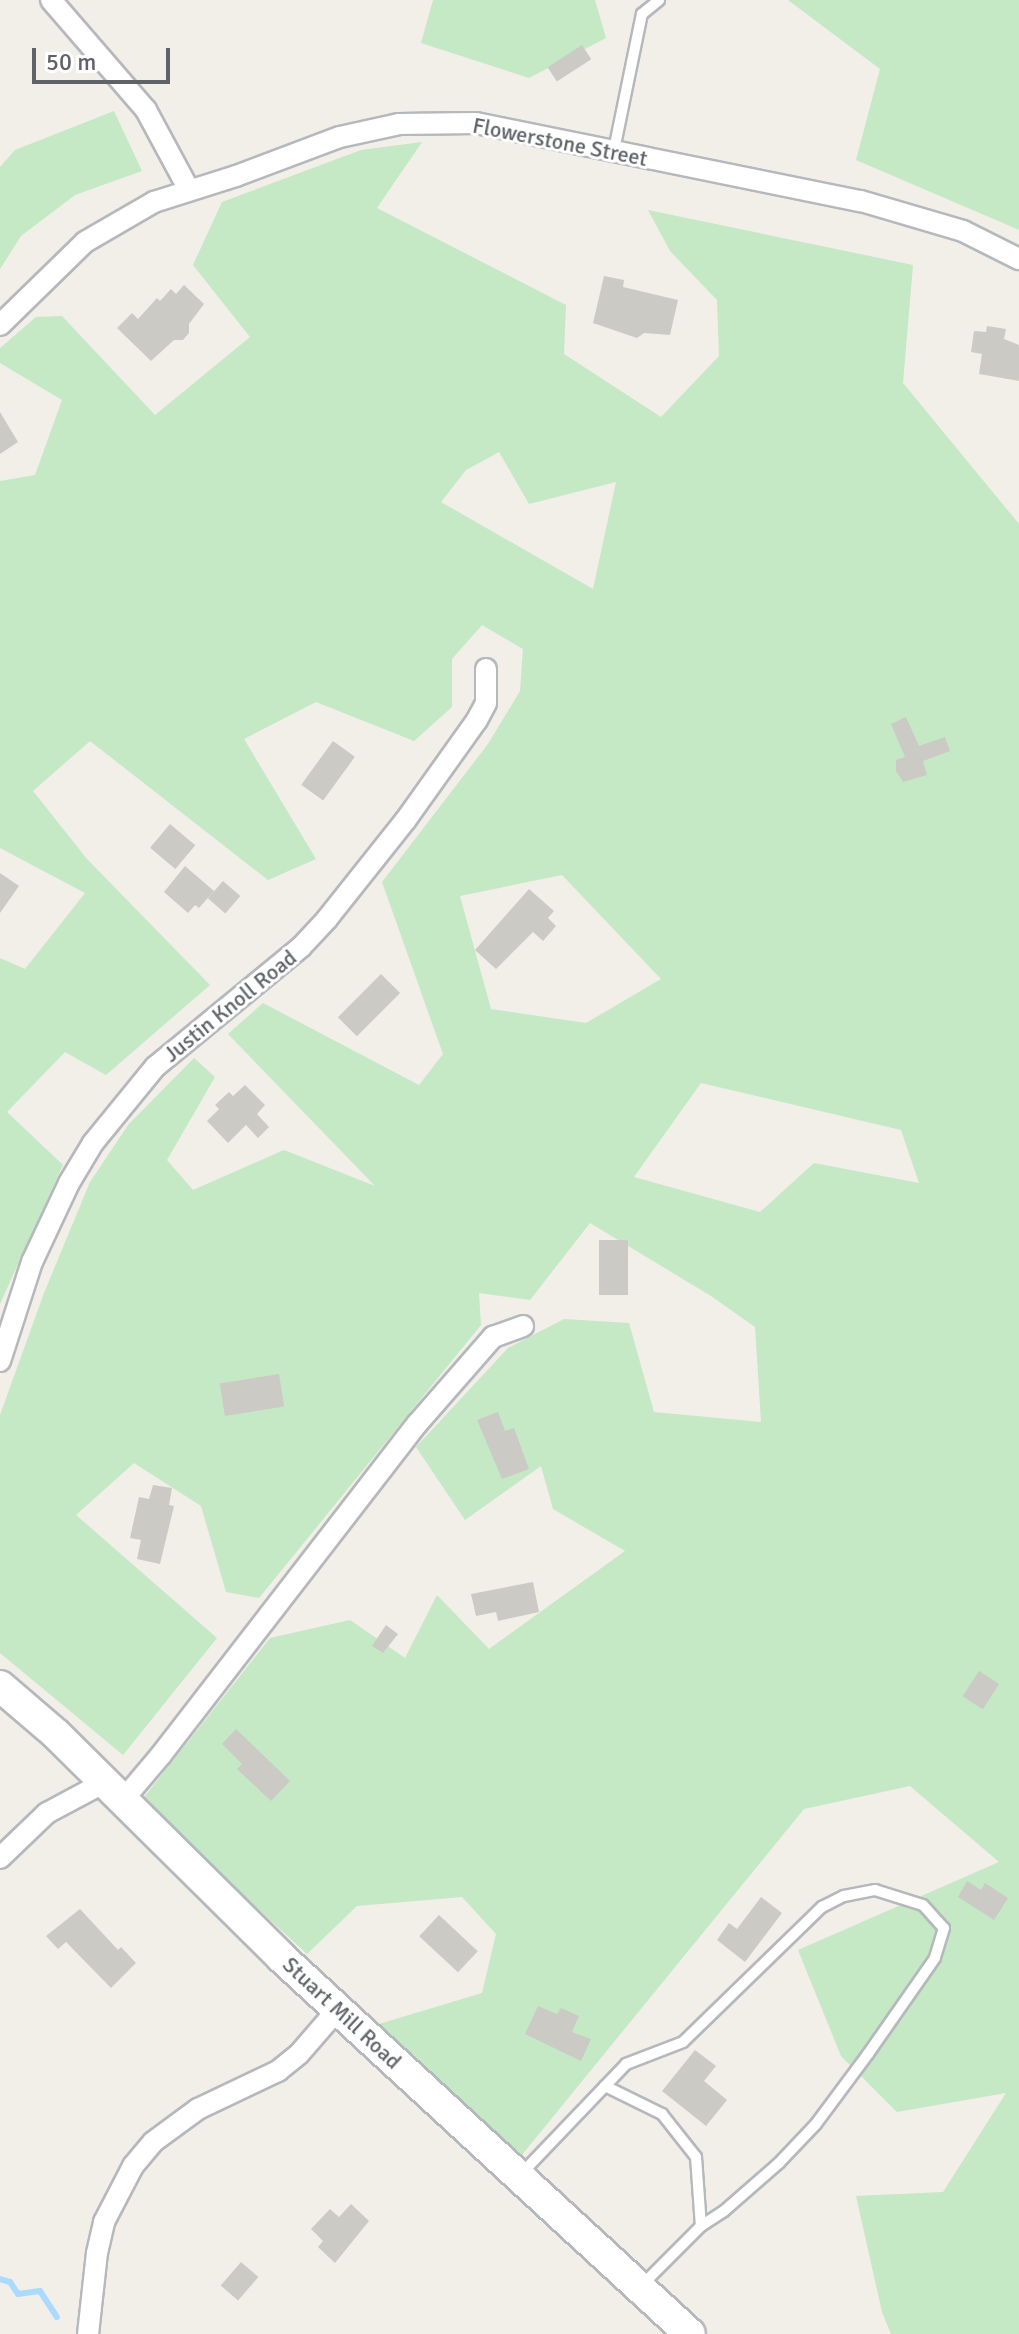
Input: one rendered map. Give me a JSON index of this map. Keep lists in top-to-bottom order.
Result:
{
  "streets": {
    "main road": ["Stuart Mill Road"],
    "street": ["Flowerstone Street", "Justin Knoll Road"]
  },
  "scale_bar": "50 m"
}
